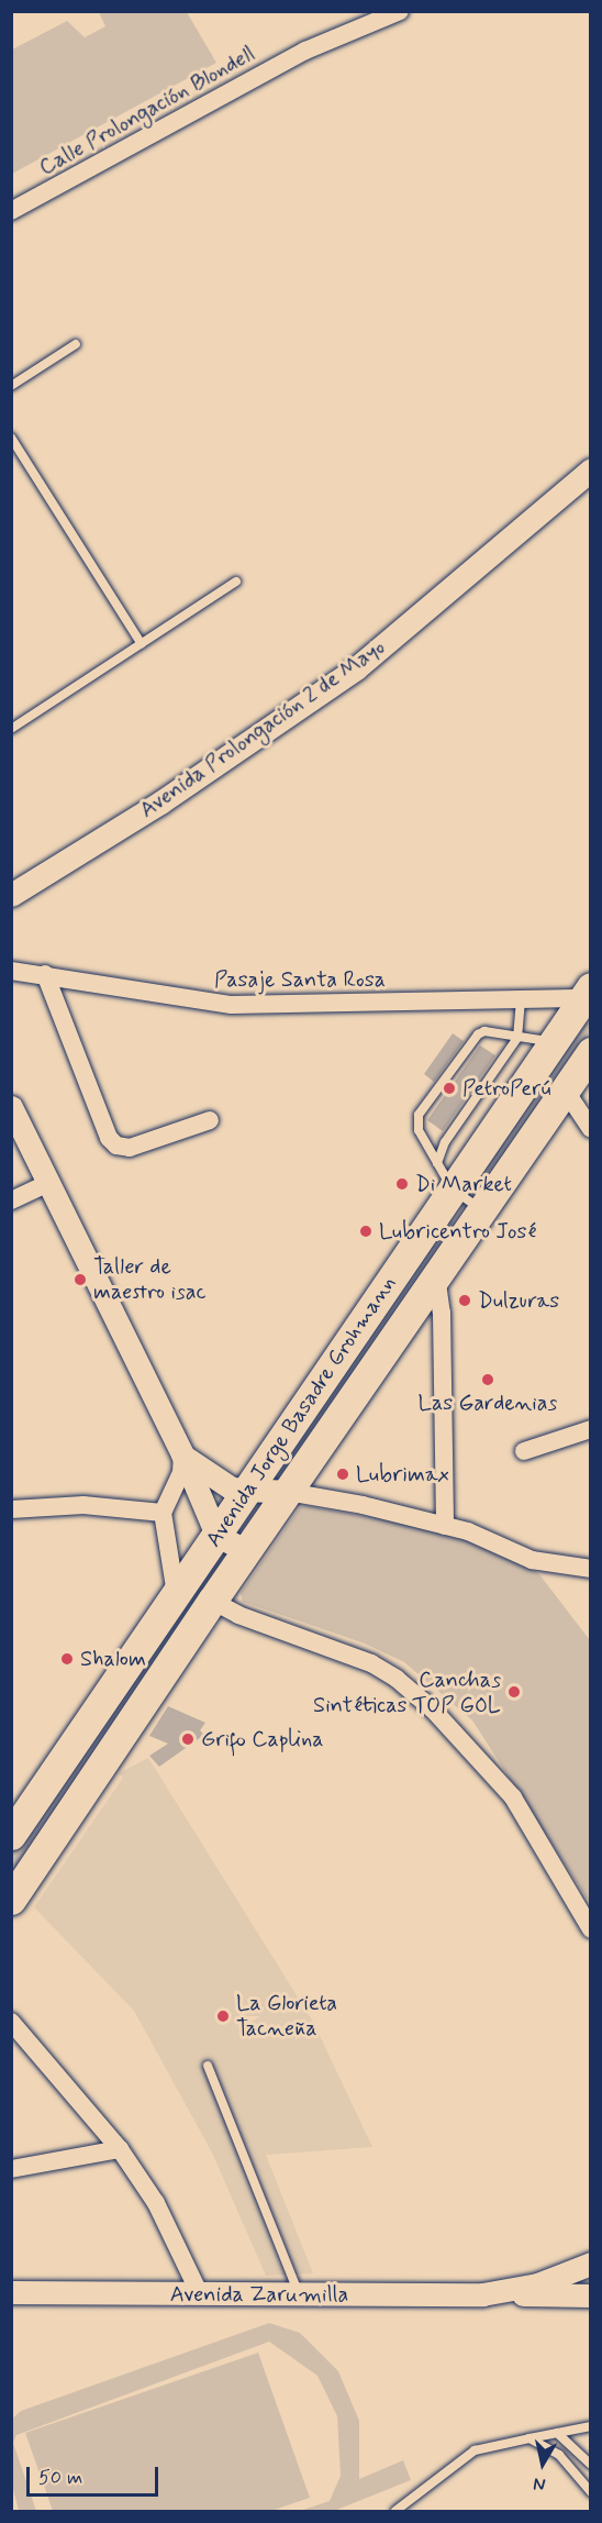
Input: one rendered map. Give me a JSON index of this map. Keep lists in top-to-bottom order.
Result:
{
  "streets": {
    "highway": ["Avenida Jorge Basadre Grohmann"],
    "street": [
      "Calle Prolongación Blondell",
      "Avenida Prolongación 2 de Mayo",
      "Pasaje Santa Rosa",
      "Avenida Zarumilla"
    ]
  },
  "crossings": [
    ["Pasaje Santa Rosa", "Avenida Jorge Basadre Grohmann"]
  ],
  "places": [
    "PetroPerú",
    "Di Market",
    "Lubricentro José",
    "Taller de maestro isac",
    "Dulzuras",
    "Las Gardenias",
    "Lubrimax",
    "Shalom",
    "Canchas Sintéticas TOP GOL",
    "Grifo Caplina",
    "La Glorieta Tacneña"
  ],
  "scale_bar": "50 m",
  "north": "bottom"
}
